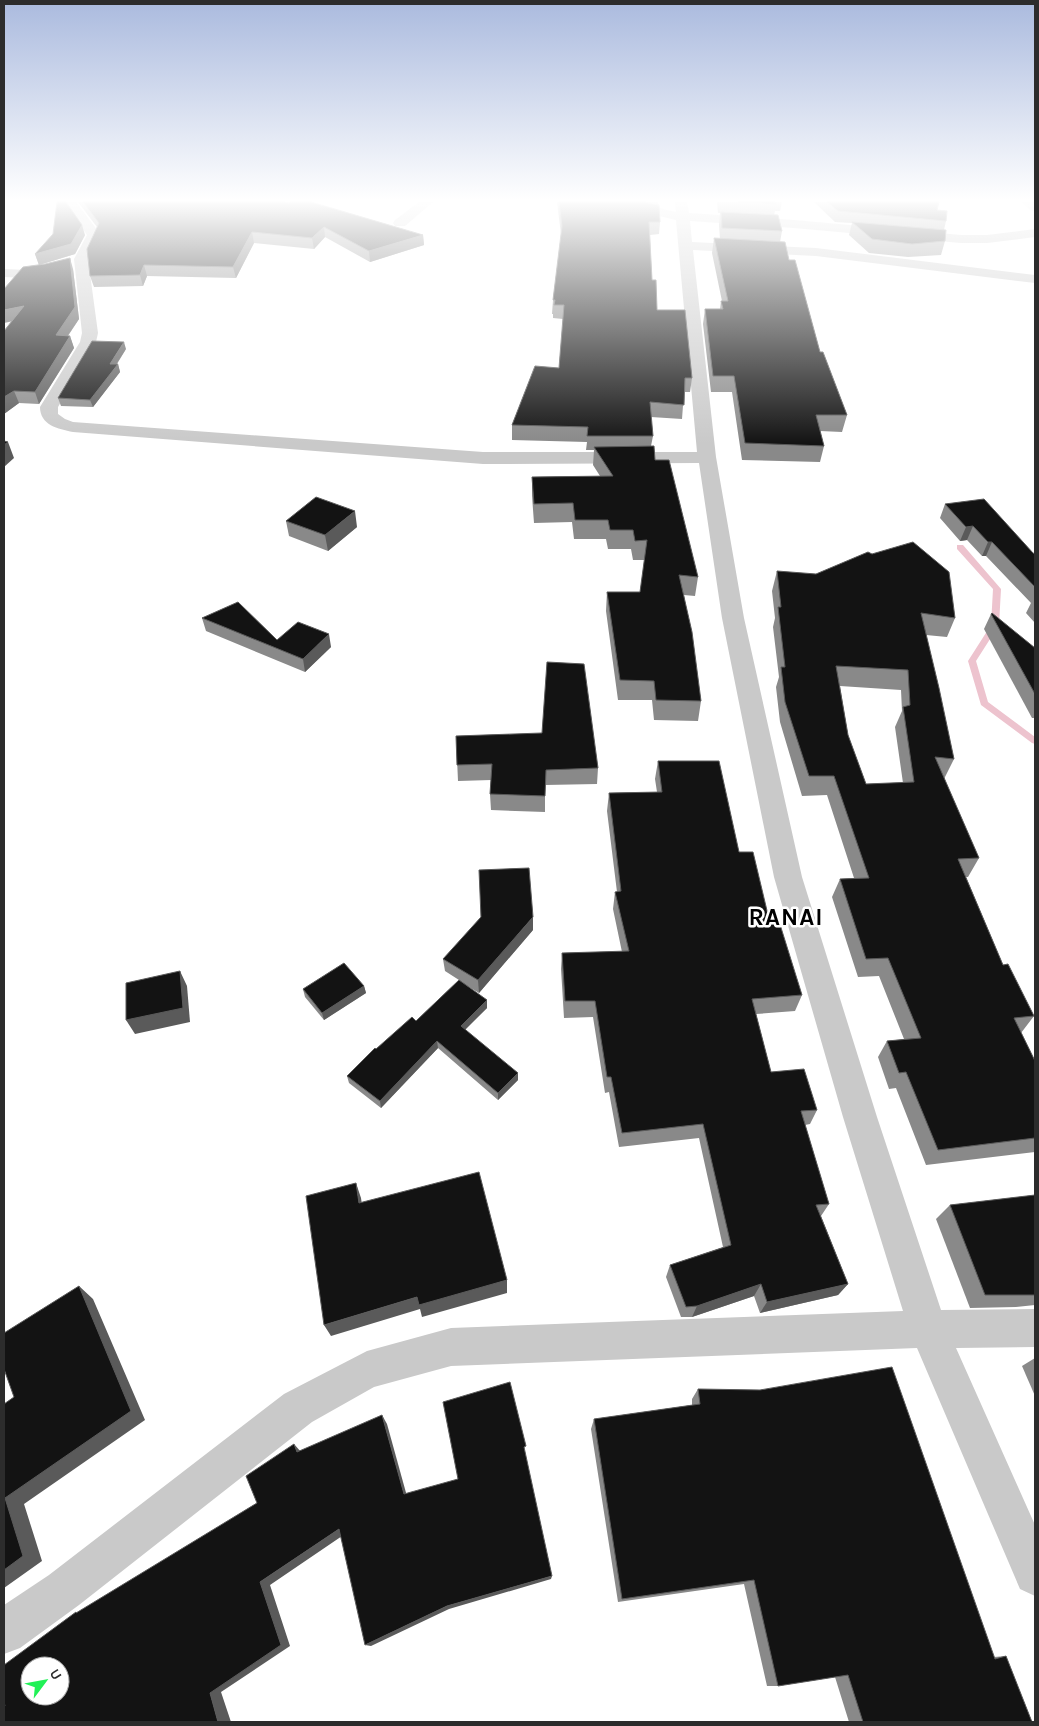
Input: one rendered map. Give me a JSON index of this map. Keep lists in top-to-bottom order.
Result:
{
  "districts": ["RANAI"],
  "north": "top right"
}
